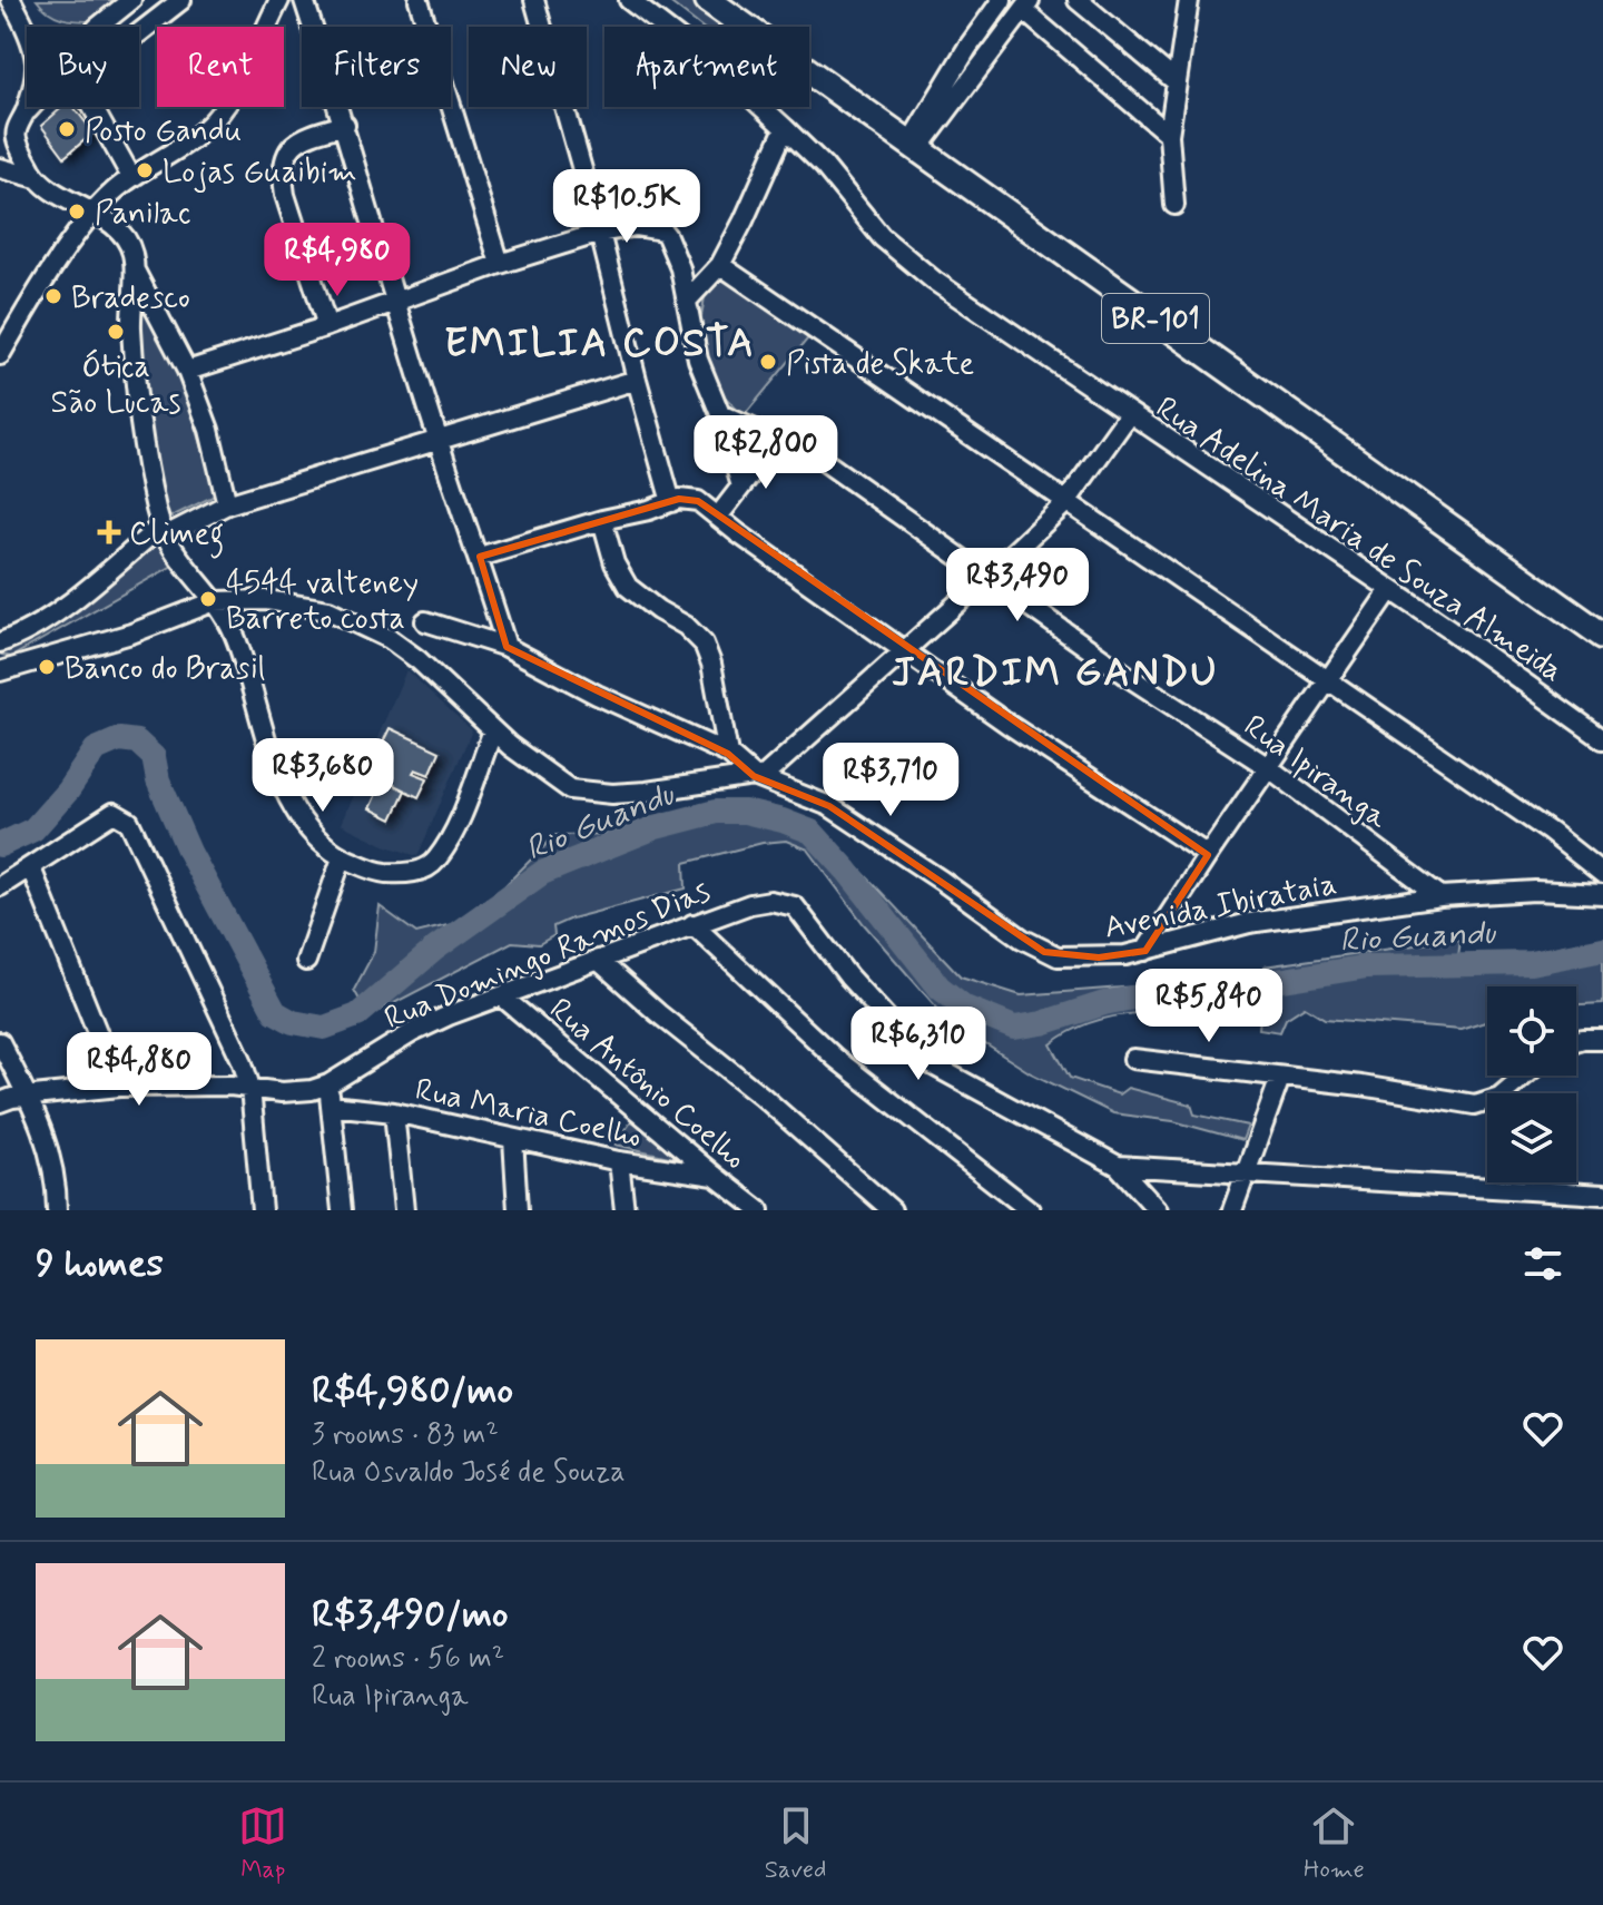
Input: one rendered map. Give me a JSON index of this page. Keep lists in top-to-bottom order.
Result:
{
  "streets": {
    "highway": ["BR-101"],
    "street": [
      "Rua Adelina Maria de Souza Almeida",
      "Rua Ipiranga",
      "Avenida Ibirataia",
      "Rua Domingo Ramos Dias",
      "Rua Antônio Coelho",
      "Rua Maria Coelho"
    ]
  },
  "crossings": [
    ["Rua Ipiranga", "Avenida Ibirataia"],
    ["Rua Domingo Ramos Dias", "Rua Antônio Coelho"],
    ["Rua Antônio Coelho", "Rua Maria Coelho"]
  ],
  "districts": ["EMILIA COSTA", "JARDIM GANDU"],
  "water": ["Rio Guandu"],
  "places": {
    "other": [
      "Posto Gandu",
      "Lojas Guaibim",
      "Panilac",
      "Bradesco",
      "Ótica São Lucas",
      "Pista de Skate",
      "4544 valteney Barreto costa",
      "Banco do Brasil"
    ],
    "health": ["Climeg"]
  },
  "page": {
    "chip": [
      "Buy",
      "Rent",
      "Filters",
      "New",
      "Apartment"
    ],
    "price": [
      "R$10.5K",
      "R$4,980",
      "R$2,800",
      "R$3,490",
      "R$3,680",
      "R$3,710",
      "R$5,840",
      "R$6,310",
      "R$4,880"
    ],
    "heading": "9 homes",
    "list": [
      {
        "name": "R$4,980/mo",
        "note": "3 rooms · 83 m² · Rua Osvaldo José de Souza"
      },
      {
        "name": "R$3,490/mo",
        "note": "2 rooms · 56 m² · Rua Ipiranga"
      }
    ],
    "tabs": ["Map", "Saved", "Home"]
  }
}
